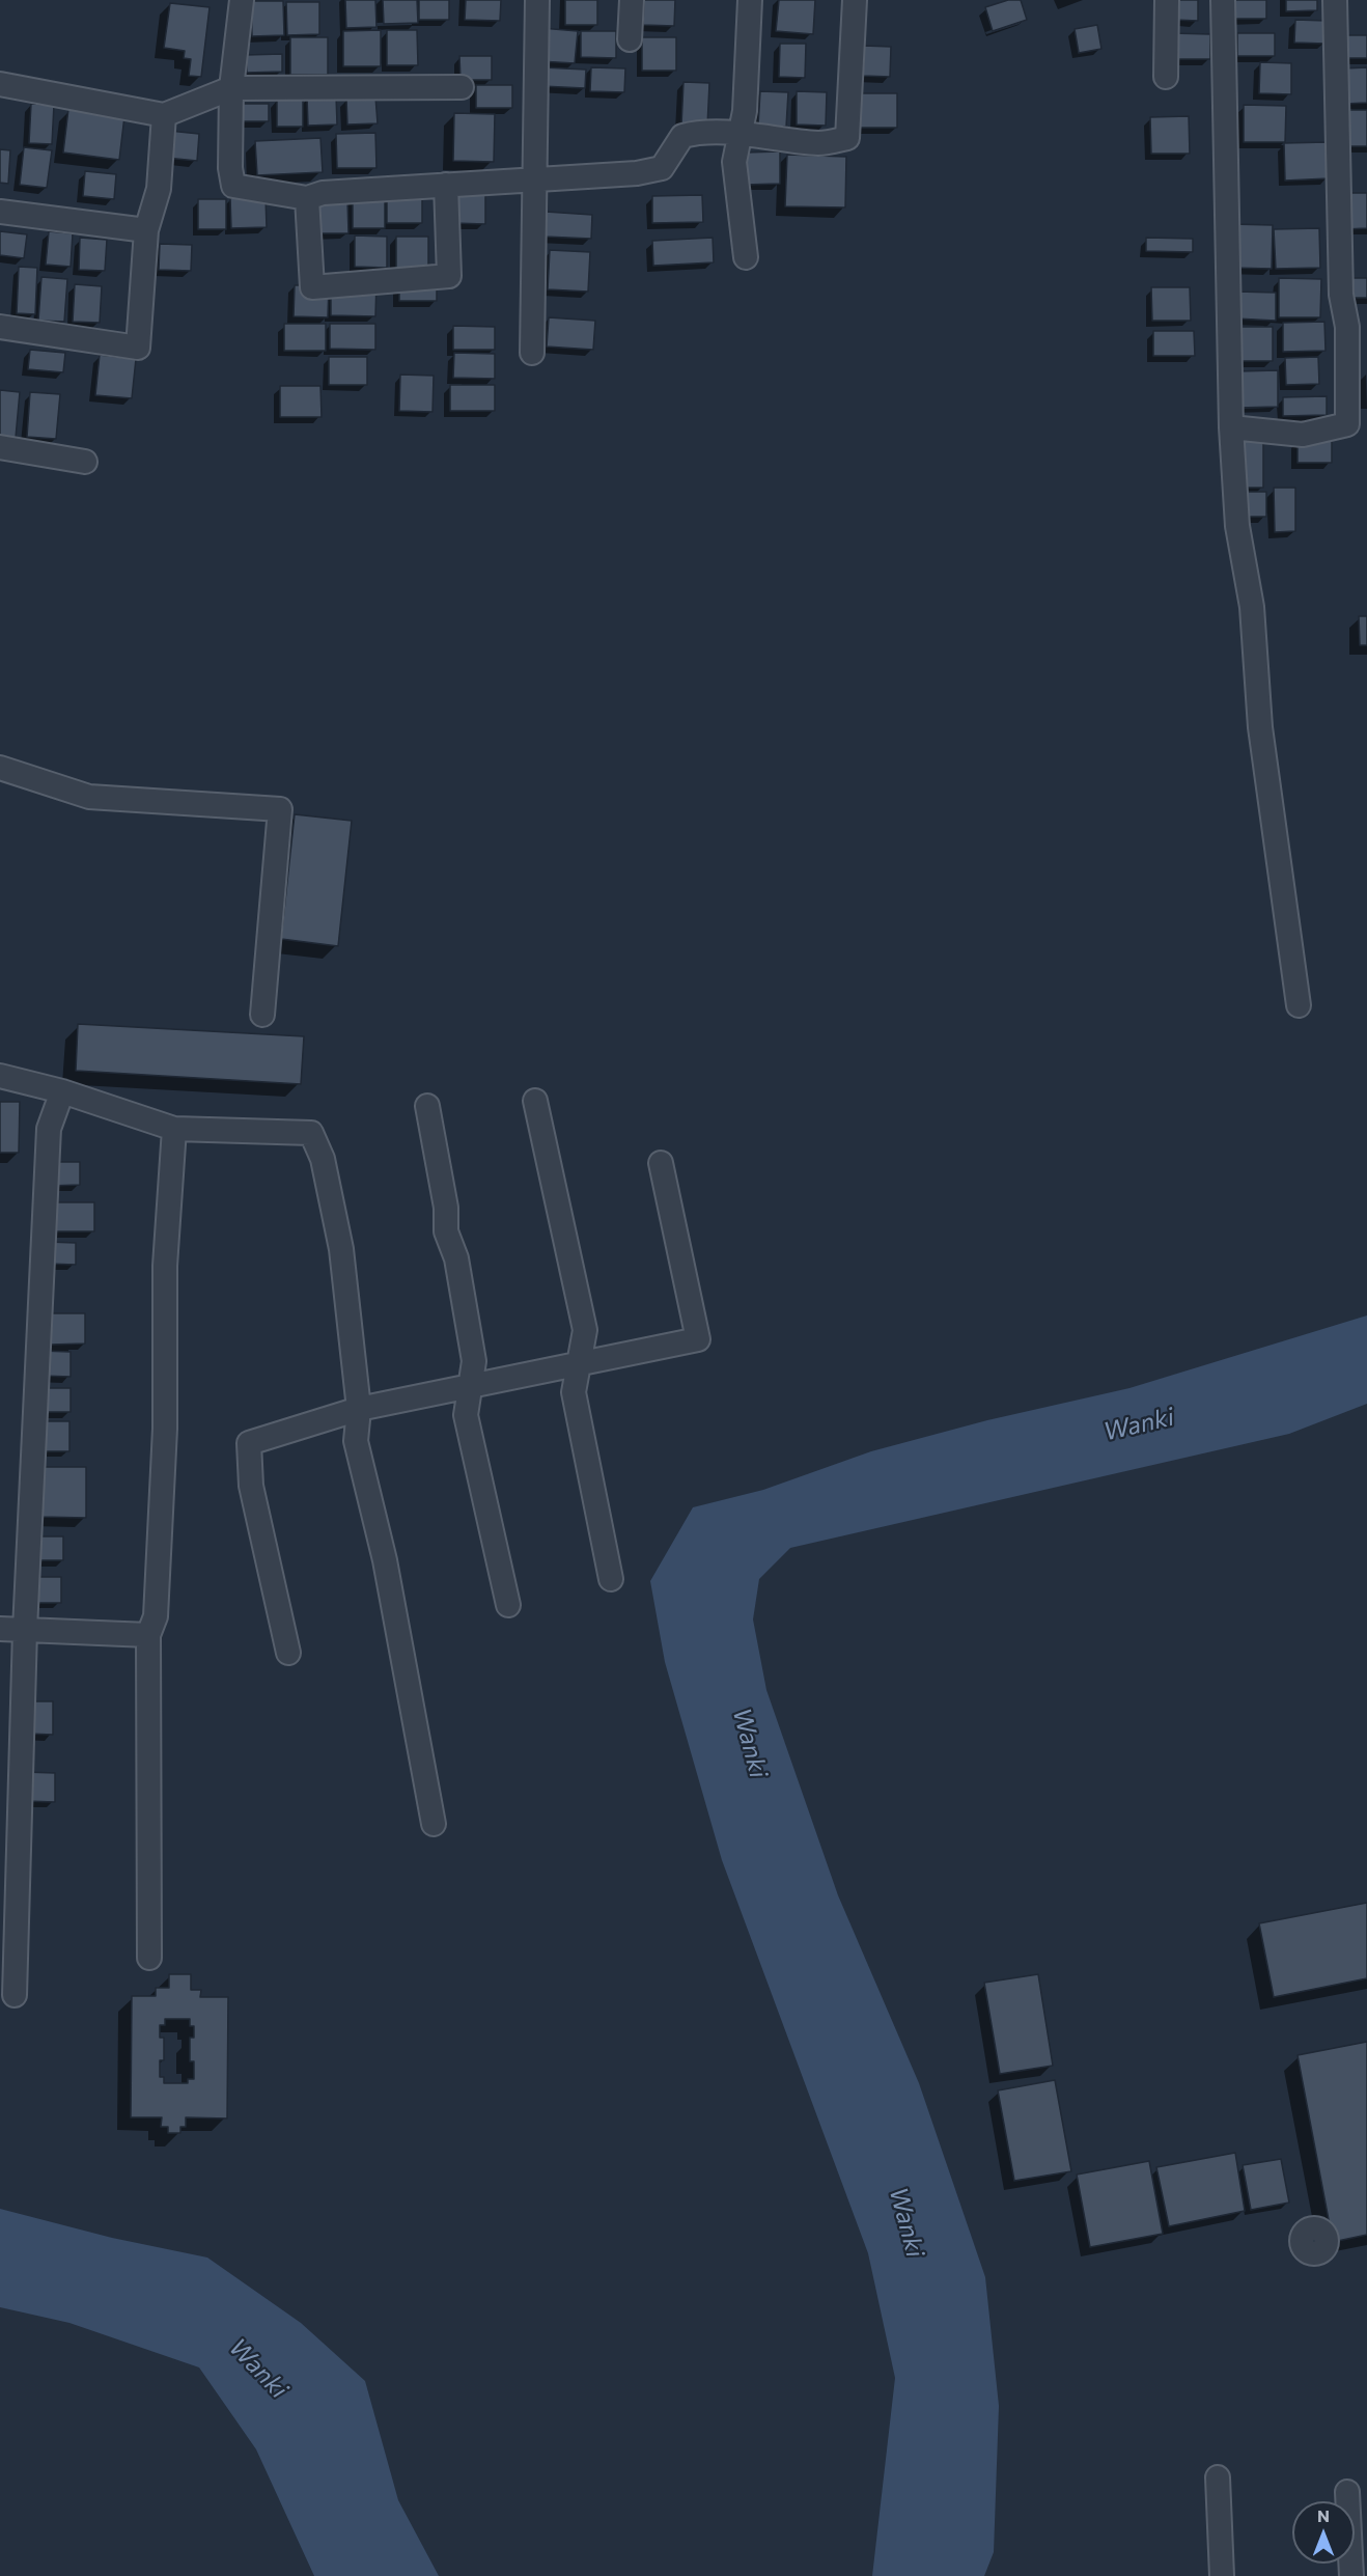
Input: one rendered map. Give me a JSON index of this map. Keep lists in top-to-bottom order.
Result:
{
  "water": ["Wanki"],
  "north": "top"
}
